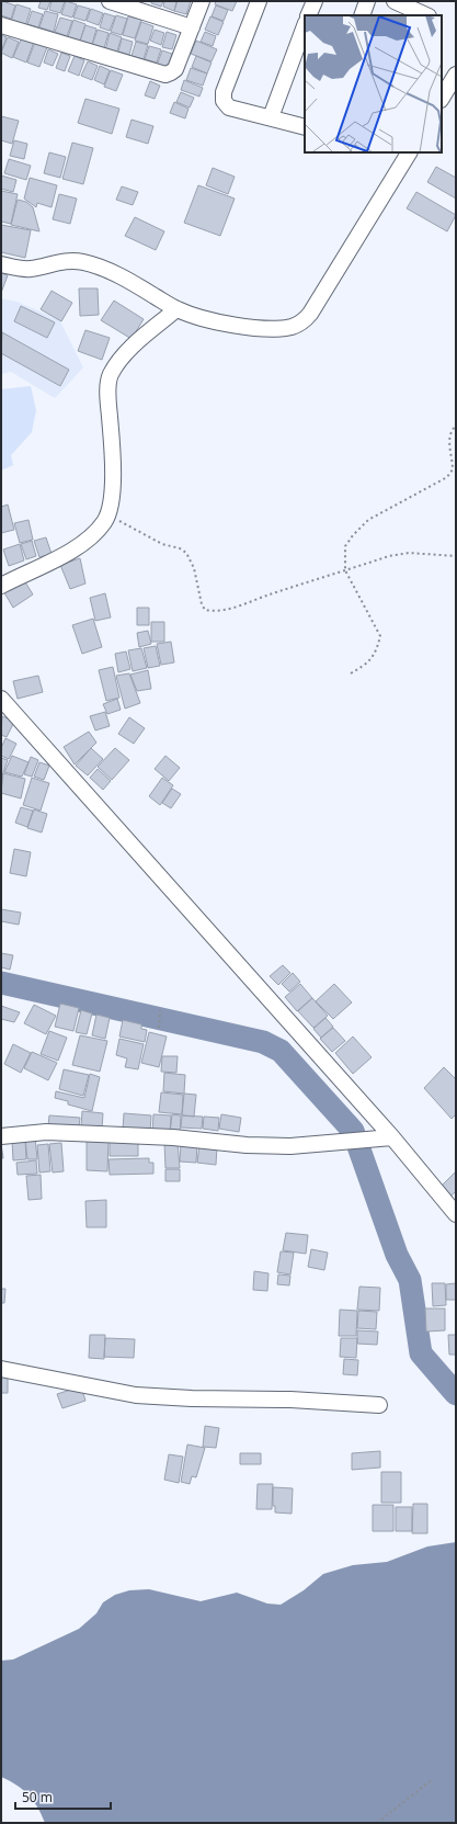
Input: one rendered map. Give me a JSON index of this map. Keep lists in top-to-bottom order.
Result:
{
  "scale_bar": "50 m"
}
